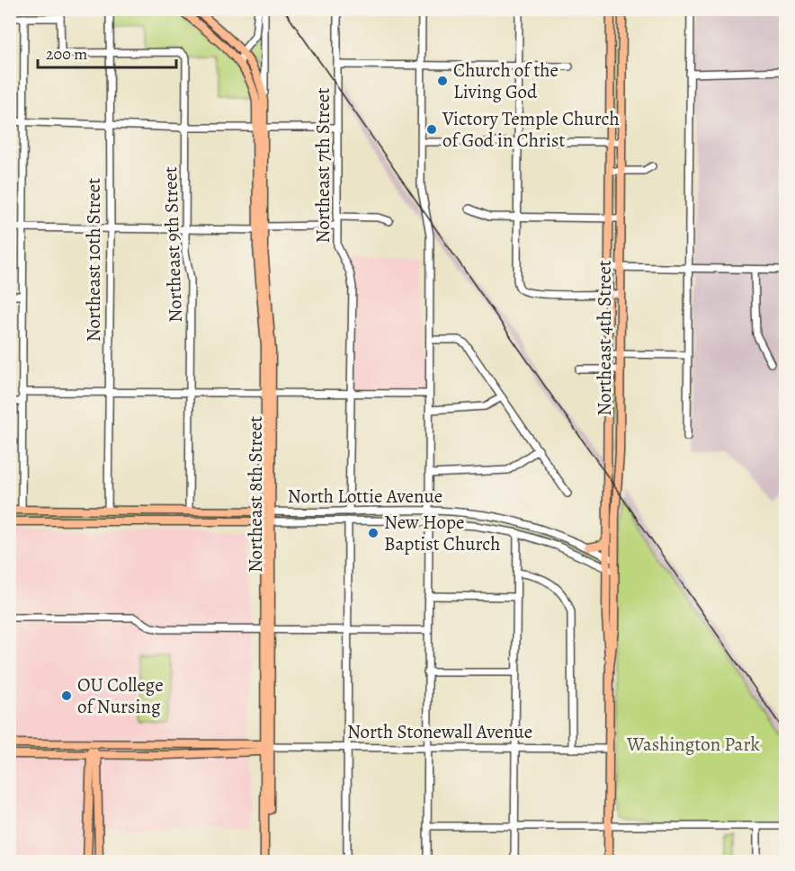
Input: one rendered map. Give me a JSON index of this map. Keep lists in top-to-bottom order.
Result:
{
  "streets": {
    "main road": [
      "Northeast 4th Street",
      "Northeast 8th Street",
      "North Lottie Avenue",
      "North Stonewall Avenue"
    ],
    "street": ["Northeast 7th Street", "Northeast 9th Street", "Northeast 10th Street"]
  },
  "crossings": [
    ["Northeast 7th Street", "North Lottie Avenue"],
    ["Northeast 9th Street", "Northeast 10th Street"],
    ["Northeast 9th Street", "North Lottie Avenue"],
    ["Northeast 10th Street", "North Lottie Avenue"],
    ["Northeast 4th Street", "North Lottie Avenue"],
    ["Northeast 4th Street", "North Stonewall Avenue"],
    ["Northeast 8th Street", "North Lottie Avenue"],
    ["Northeast 8th Street", "North Stonewall Avenue"]
  ],
  "parks": ["Washington Park"],
  "places": [
    "Church of the Living God",
    "Victory Temple Church of God in Christ",
    "New Hope Baptist Church",
    "OU College of Nursing"
  ],
  "scale_bar": "200 m"
}
